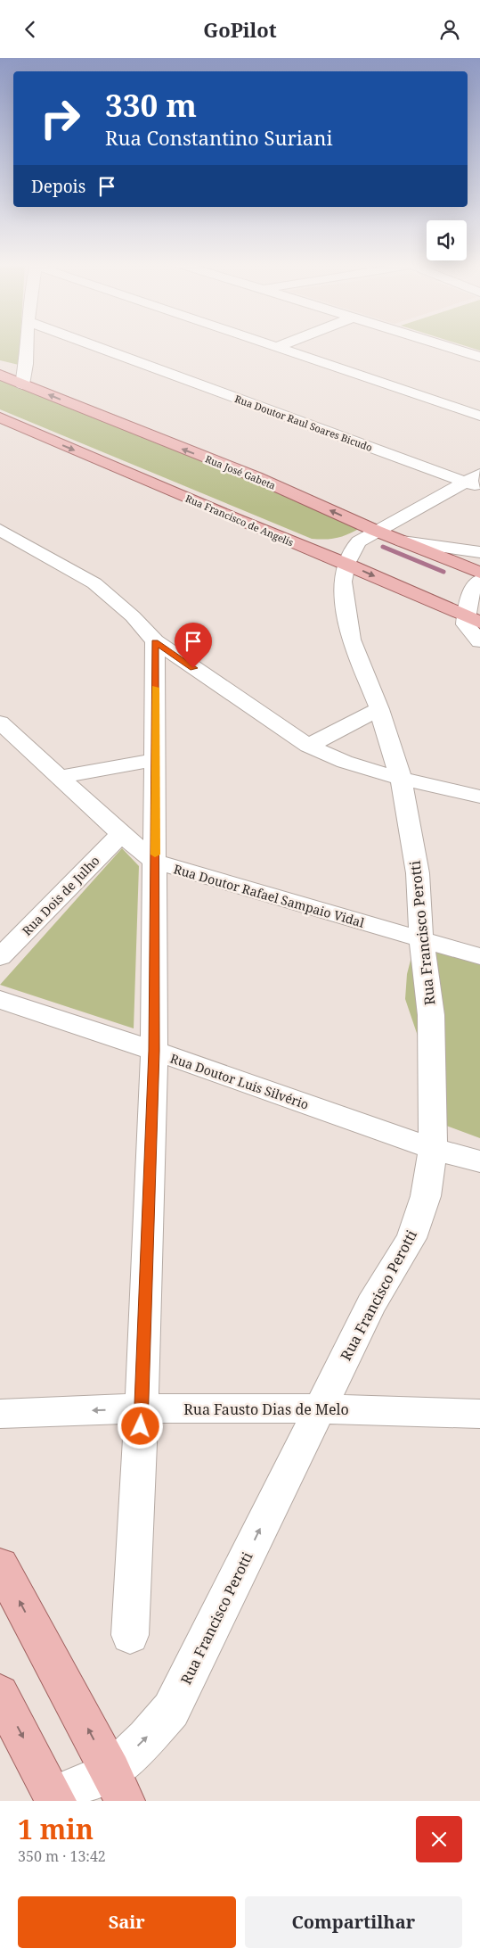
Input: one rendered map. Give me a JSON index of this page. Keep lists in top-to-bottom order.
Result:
{
  "streets": {
    "main road": ["Rua José Gabeta", "Rua Francisco de Angelis"],
    "street": [
      "Rua Doutor Raul Soares Bicudo",
      "Rua Dois de Julho",
      "Rua Doutor Rafael Sampaio Vidal",
      "Rua Francisco Perotti",
      "Rua Doutor Luis Silvério",
      "Rua Fausto Dias de Melo"
    ]
  },
  "crossings": [
    ["Rua Francisco de Angelis", "Rua Francisco Perotti"],
    ["Rua Dois de Julho", "Rua Doutor Rafael Sampaio Vidal"],
    ["Rua Doutor Rafael Sampaio Vidal", "Rua Francisco Perotti"],
    ["Rua Francisco Perotti", "Rua Doutor Luis Silvério"],
    ["Rua Francisco Perotti", "Rua Fausto Dias de Melo"]
  ],
  "one_way": ["Rua José Gabeta", "Rua Francisco de Angelis"],
  "page": {
    "header": "GoPilot",
    "turn": ["330 m", "Rua Constantino Suriani"],
    "then": "Depois",
    "heading": ["1 min", "350 m · 13:42"],
    "buttons": ["Sair", "Compartilhar"]
  }
}
